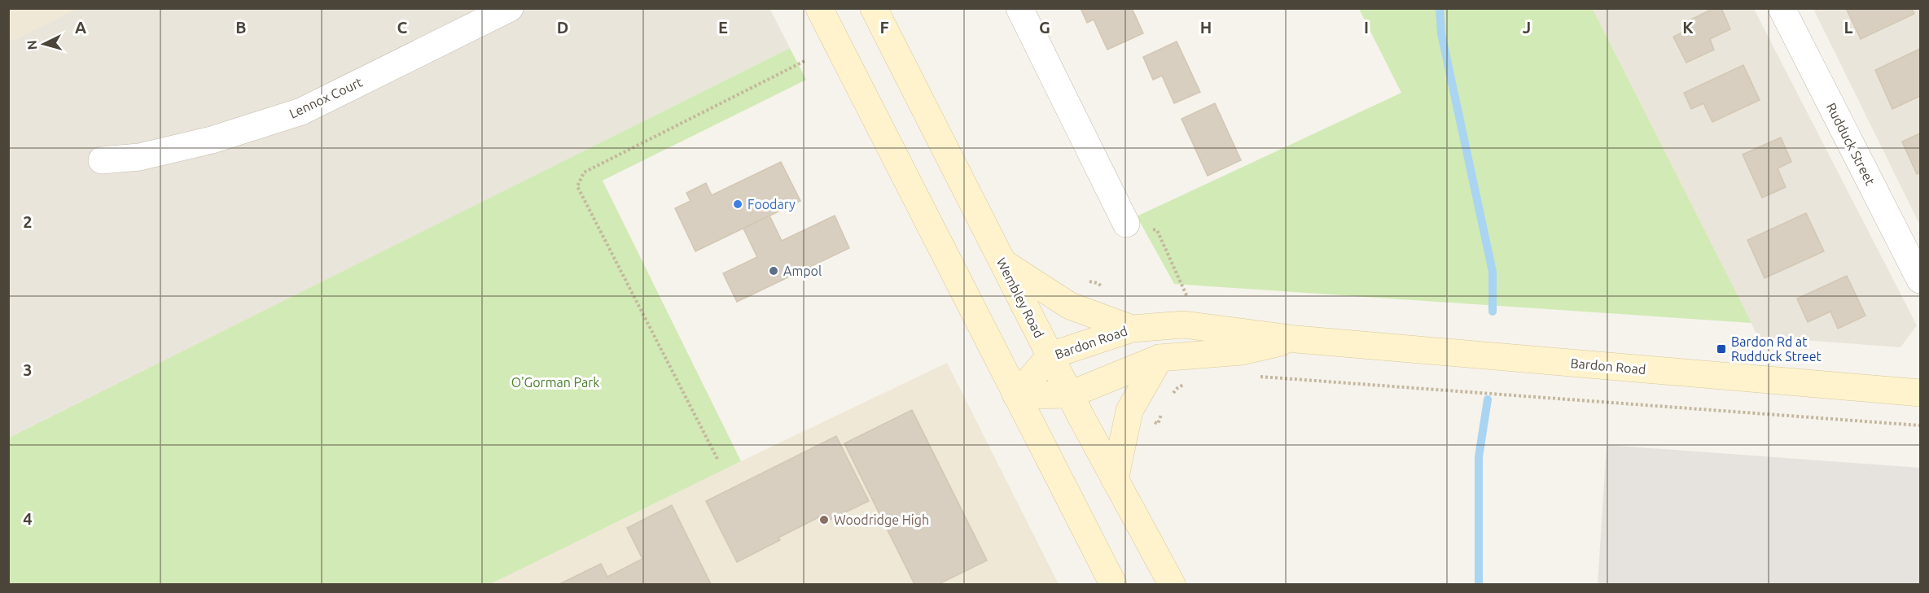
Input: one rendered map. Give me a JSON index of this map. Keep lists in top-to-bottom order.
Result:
{
  "streets": {
    "street": [
      "Lennox Court",
      "Rudduck Street",
      "Wembley Road",
      "Bardon Road"
    ]
  },
  "crossings": [
    ["Wembley Road", "Bardon Road"]
  ],
  "parks": ["O'Gorman Park"],
  "places": {
    "other": ["Foodary", "Ampol", "Woodridge High"],
    "transit": ["Bardon Rd at Rudduck Street"]
  },
  "north": "left",
  "grid": {
    "columns": [
      "A",
      "B",
      "C",
      "D",
      "E",
      "F",
      "G",
      "H",
      "I",
      "J",
      "K",
      "L"
    ],
    "rows": ["2", "3", "4"]
  }
}
